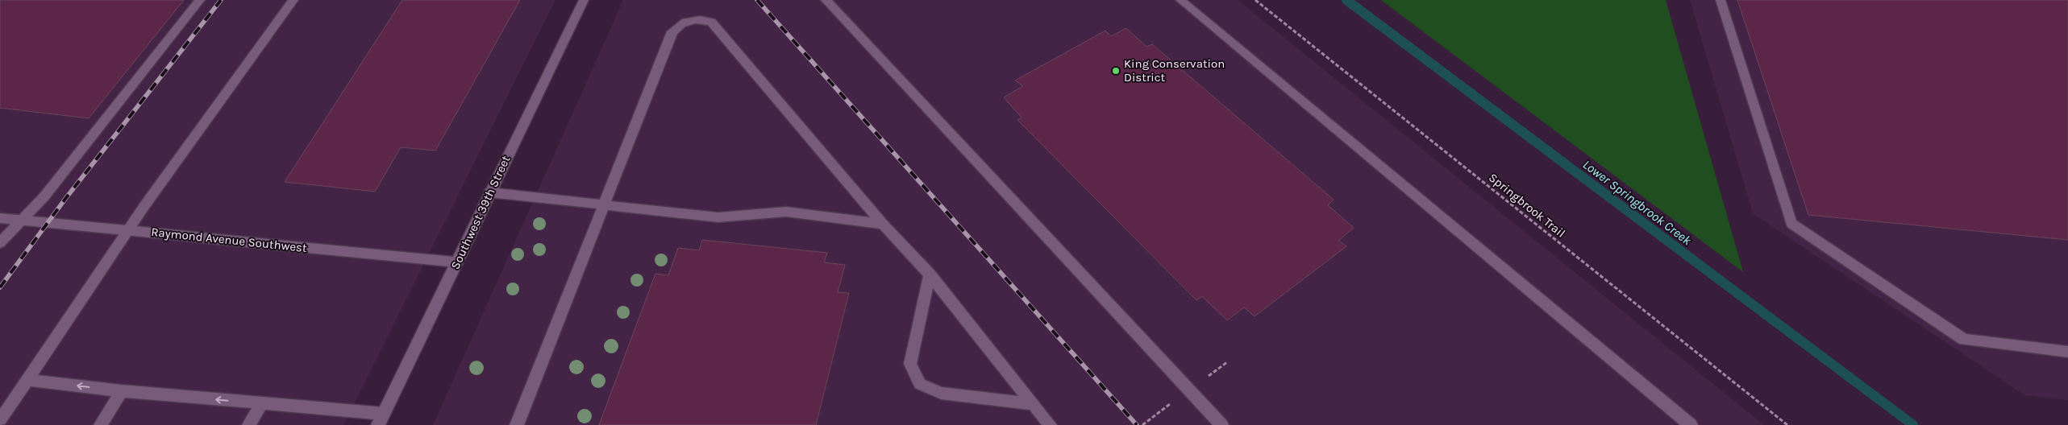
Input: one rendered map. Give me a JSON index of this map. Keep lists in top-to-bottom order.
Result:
{
  "streets": {
    "street": ["Southwest 39th Street", "Raymond Avenue Southwest"],
    "path": ["Springbrook Trail"]
  },
  "crossings": [
    ["Southwest 39th Street", "Raymond Avenue Southwest"]
  ],
  "water": ["Lower Springbrook Creek"],
  "places": ["King Conservation District"]
}
